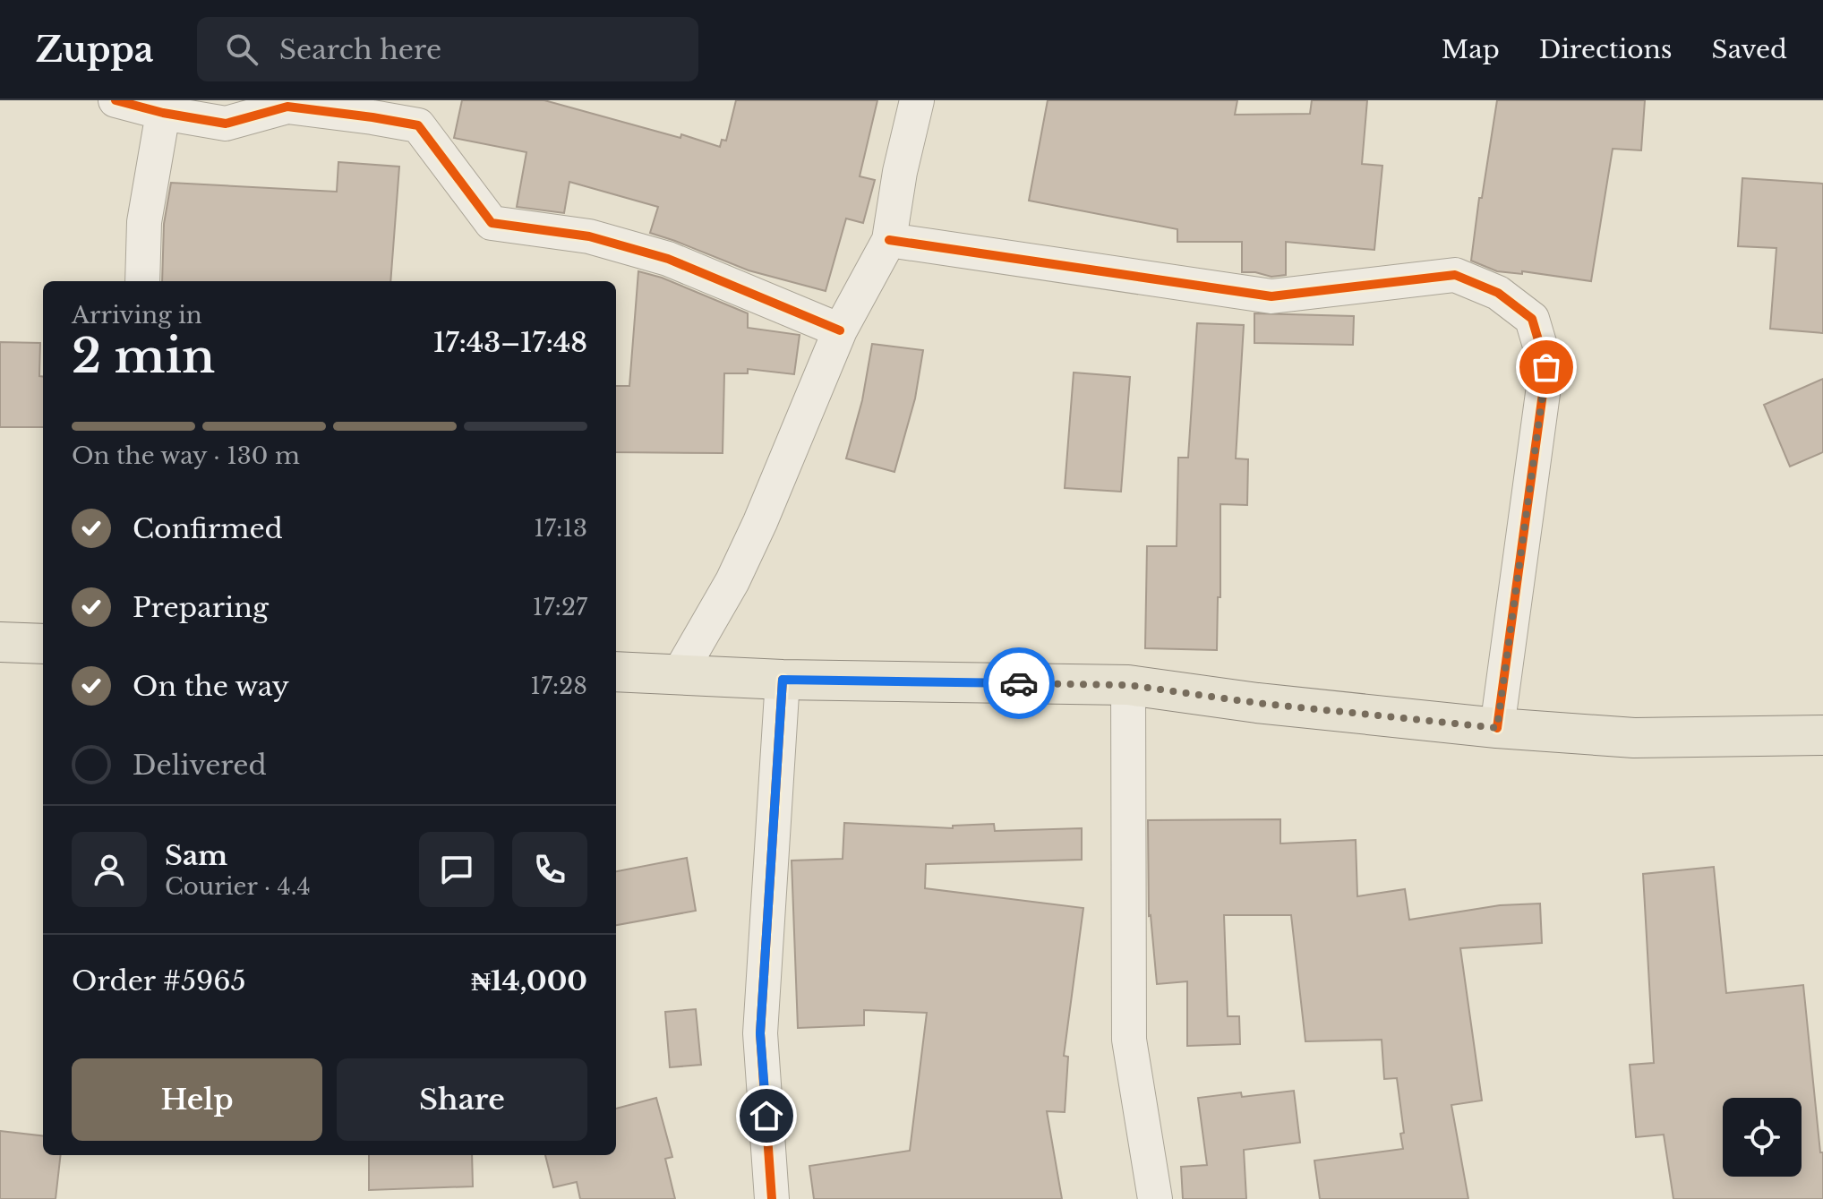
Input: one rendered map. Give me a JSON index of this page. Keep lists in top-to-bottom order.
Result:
{
  "page": {
    "header": "Zuppa",
    "search": "Search here",
    "nav": ["Map", "Directions", "Saved"],
    "heading": ["2 min", "Arriving in", "17:43–17:48"],
    "panel": [
      "Sam",
      "Courier · 4.4",
      "Order #5965",
      "₦14,000"
    ],
    "bar": "On the way · 130 m",
    "list": [
      ["Confirmed", "17:13"],
      ["Preparing", "17:27"],
      ["On the way", "17:28"],
      "Delivered"
    ],
    "buttons": ["Help", "Share"]
  }
}
